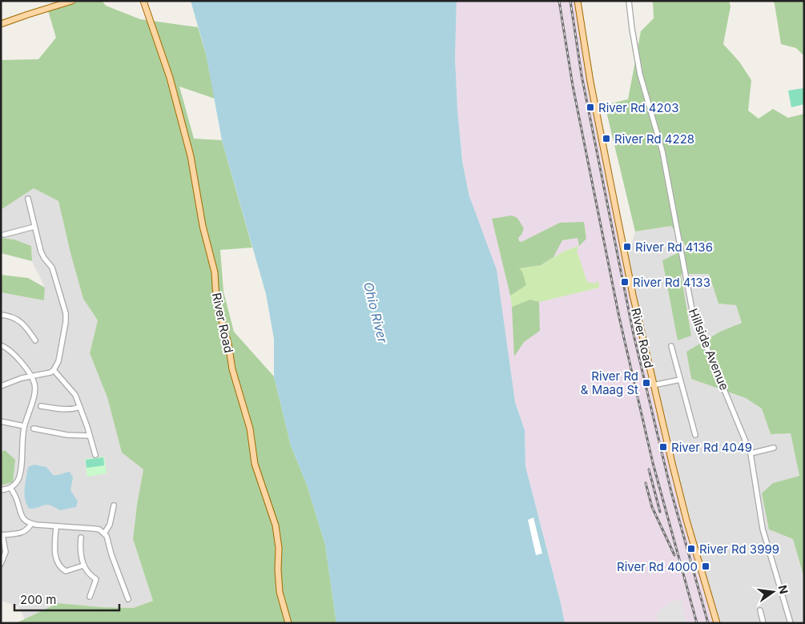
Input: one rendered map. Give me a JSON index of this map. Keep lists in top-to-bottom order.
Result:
{
  "streets": {
    "main road": ["River Road"],
    "street": ["Hillside Avenue"]
  },
  "water": ["Ohio River"],
  "places": {
    "transit": [
      "River Rd 4203",
      "River Rd 4228",
      "River Rd 4136",
      "River Rd 4133",
      "River Rd & Maag St",
      "River Rd 4049",
      "River Rd 3999",
      "River Rd 4000"
    ]
  },
  "scale_bar": "200 m",
  "north": "right"
}
